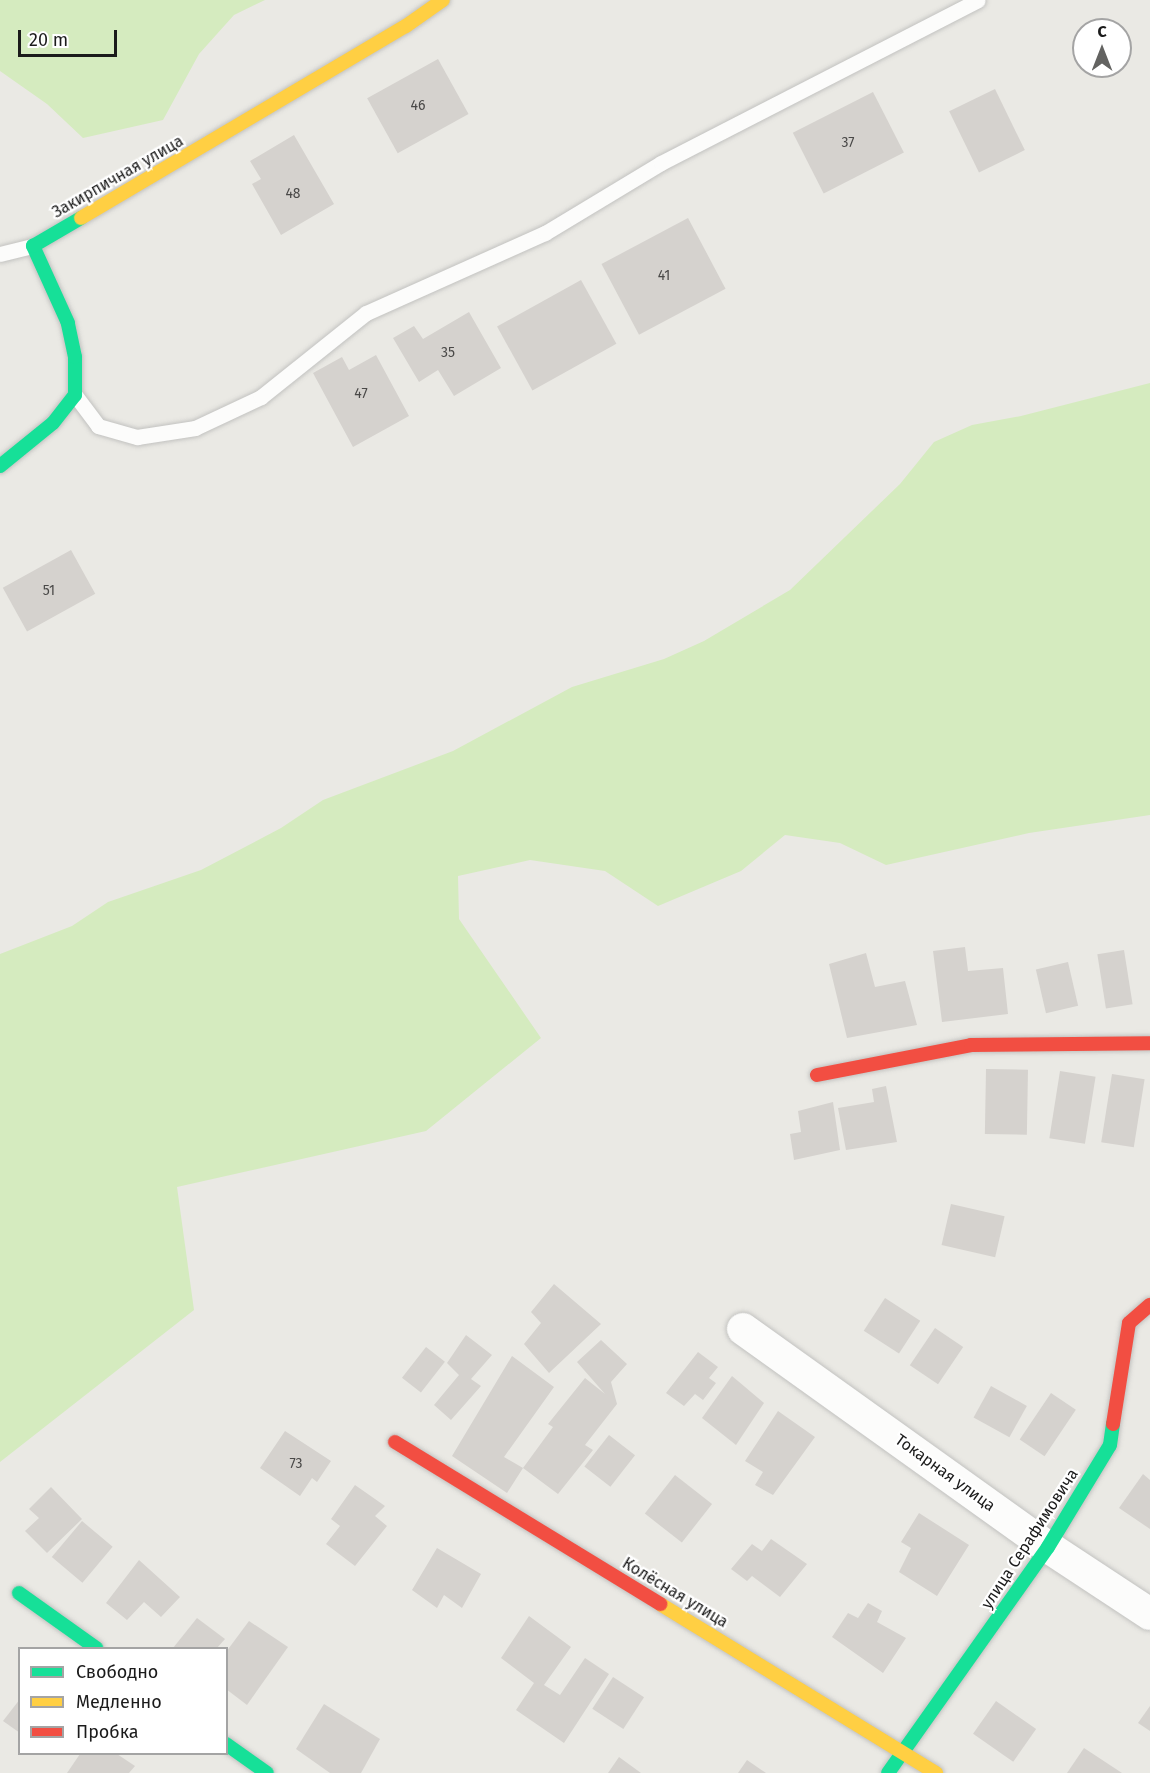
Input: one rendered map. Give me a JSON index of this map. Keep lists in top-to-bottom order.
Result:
{
  "streets": {
    "street": [
      "Закирпичная улица",
      "Токарная улица",
      "улица Серафимовича",
      "Колёсная улица"
    ]
  },
  "crossings": [
    ["Токарная улица", "улица Серафимовича"],
    ["улица Серафимовича", "Колёсная улица"]
  ],
  "house_numbers": [
    "46",
    "37",
    "48",
    "41",
    "35",
    "47",
    "51",
    "73"
  ],
  "legend": ["Свободно", "Медленно", "Пробка"],
  "scale_bar": "20 m",
  "north": "top"
}
